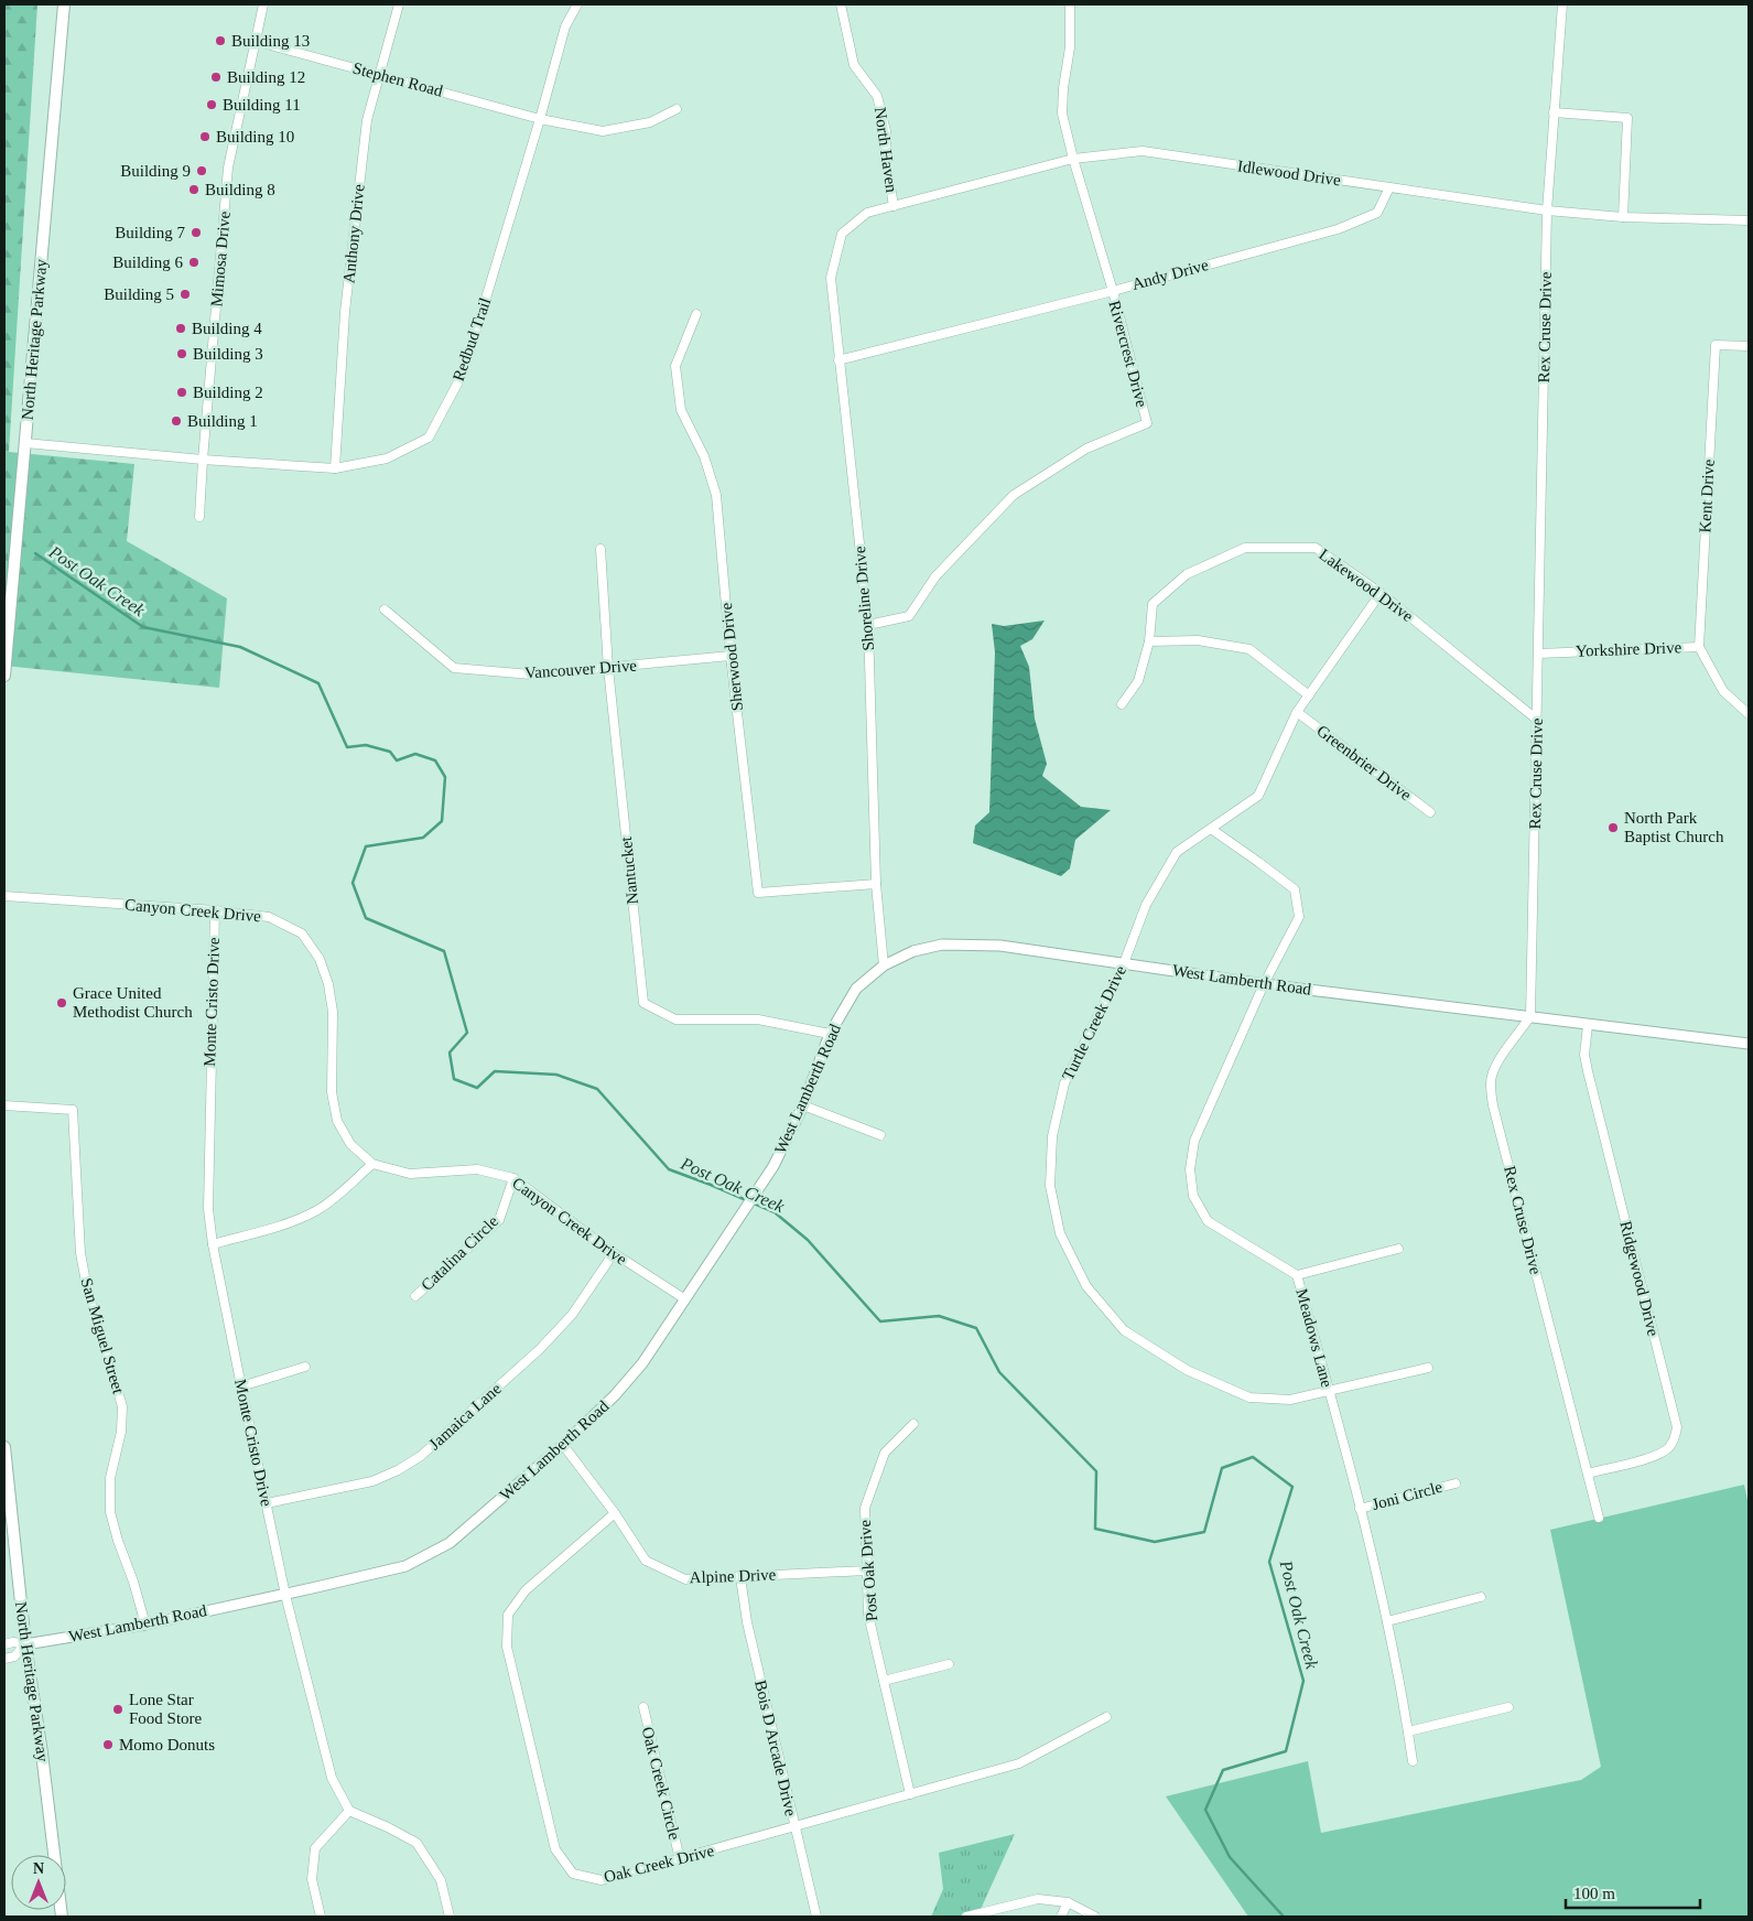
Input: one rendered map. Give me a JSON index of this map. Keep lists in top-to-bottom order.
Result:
{
  "streets": {
    "main road": ["North Heritage Parkway"],
    "street": [
      "Stephen Road",
      "North Haven",
      "Idlewood Drive",
      "Anthony Drive",
      "Mimosa Drive",
      "Andy Drive",
      "Rex Cruse Drive",
      "Redbud Trail",
      "Rivercrest Drive",
      "Kent Drive",
      "Lakewood Drive",
      "Shoreline Drive",
      "Yorkshire Drive",
      "Sherwood Drive",
      "Vancouver Drive",
      "Greenbrier Drive",
      "Nantucket",
      "Canyon Creek Drive",
      "West Lamberth Road",
      "Monte Cristo Drive",
      "Turtle Creek Drive",
      "Catalina Circle",
      "Ridgewood Drive",
      "San Miguel Street",
      "Meadows Lane",
      "Jamaica Lane",
      "Joni Circle",
      "Post Oak Drive",
      "Alpine Drive",
      "Bois D Arcade Drive",
      "Oak Creek Circle",
      "Oak Creek Drive"
    ]
  },
  "crossings": [
    ["Stephen Road", "Anthony Drive"],
    ["Stephen Road", "Mimosa Drive"],
    ["Stephen Road", "Redbud Trail"],
    ["North Haven", "Idlewood Drive"],
    ["Idlewood Drive", "Andy Drive"],
    ["Idlewood Drive", "Rex Cruse Drive"],
    ["Idlewood Drive", "Rivercrest Drive"],
    ["Idlewood Drive", "Shoreline Drive"],
    ["Anthony Drive", "Redbud Trail"],
    ["Mimosa Drive", "Redbud Trail"],
    ["Andy Drive", "Rivercrest Drive"],
    ["Andy Drive", "Shoreline Drive"],
    ["Rex Cruse Drive", "Lakewood Drive"],
    ["Rex Cruse Drive", "Yorkshire Drive"],
    ["Rex Cruse Drive", "West Lamberth Road"],
    ["Rex Cruse Drive", "Ridgewood Drive"],
    ["North Heritage Parkway", "Redbud Trail"],
    ["North Heritage Parkway", "West Lamberth Road"],
    ["Rivercrest Drive", "Shoreline Drive"],
    ["Kent Drive", "Yorkshire Drive"],
    ["Lakewood Drive", "Turtle Creek Drive"],
    ["Shoreline Drive", "Sherwood Drive"],
    ["Shoreline Drive", "West Lamberth Road"],
    ["Sherwood Drive", "Vancouver Drive"],
    ["Vancouver Drive", "Nantucket"],
    ["Greenbrier Drive", "Turtle Creek Drive"],
    ["Nantucket", "West Lamberth Road"],
    ["Canyon Creek Drive", "West Lamberth Road"],
    ["Canyon Creek Drive", "Monte Cristo Drive"],
    ["Canyon Creek Drive", "Catalina Circle"],
    ["Canyon Creek Drive", "Jamaica Lane"],
    ["West Lamberth Road", "Monte Cristo Drive"],
    ["West Lamberth Road", "Turtle Creek Drive"],
    ["West Lamberth Road", "Ridgewood Drive"],
    ["West Lamberth Road", "San Miguel Street"],
    ["West Lamberth Road", "Meadows Lane"],
    ["West Lamberth Road", "Alpine Drive"],
    ["Monte Cristo Drive", "Jamaica Lane"],
    ["Turtle Creek Drive", "Meadows Lane"],
    ["Meadows Lane", "Joni Circle"],
    ["Post Oak Drive", "Alpine Drive"],
    ["Post Oak Drive", "Oak Creek Drive"],
    ["Alpine Drive", "Bois D Arcade Drive"],
    ["Alpine Drive", "Oak Creek Drive"],
    ["Bois D Arcade Drive", "Oak Creek Drive"],
    ["Oak Creek Circle", "Oak Creek Drive"]
  ],
  "water": ["Post Oak Creek"],
  "places": [
    "Building 13",
    "Building 12",
    "Building 11",
    "Building 10",
    "Building 9",
    "Building 8",
    "Building 7",
    "Building 6",
    "Building 5",
    "Building 4",
    "Building 3",
    "Building 2",
    "Building 1",
    "North Park Baptist Church",
    "Grace United Methodist Church",
    "Lone Star Food Store",
    "Momo Donuts"
  ],
  "scale_bar": "100 m",
  "north": "top"
}
